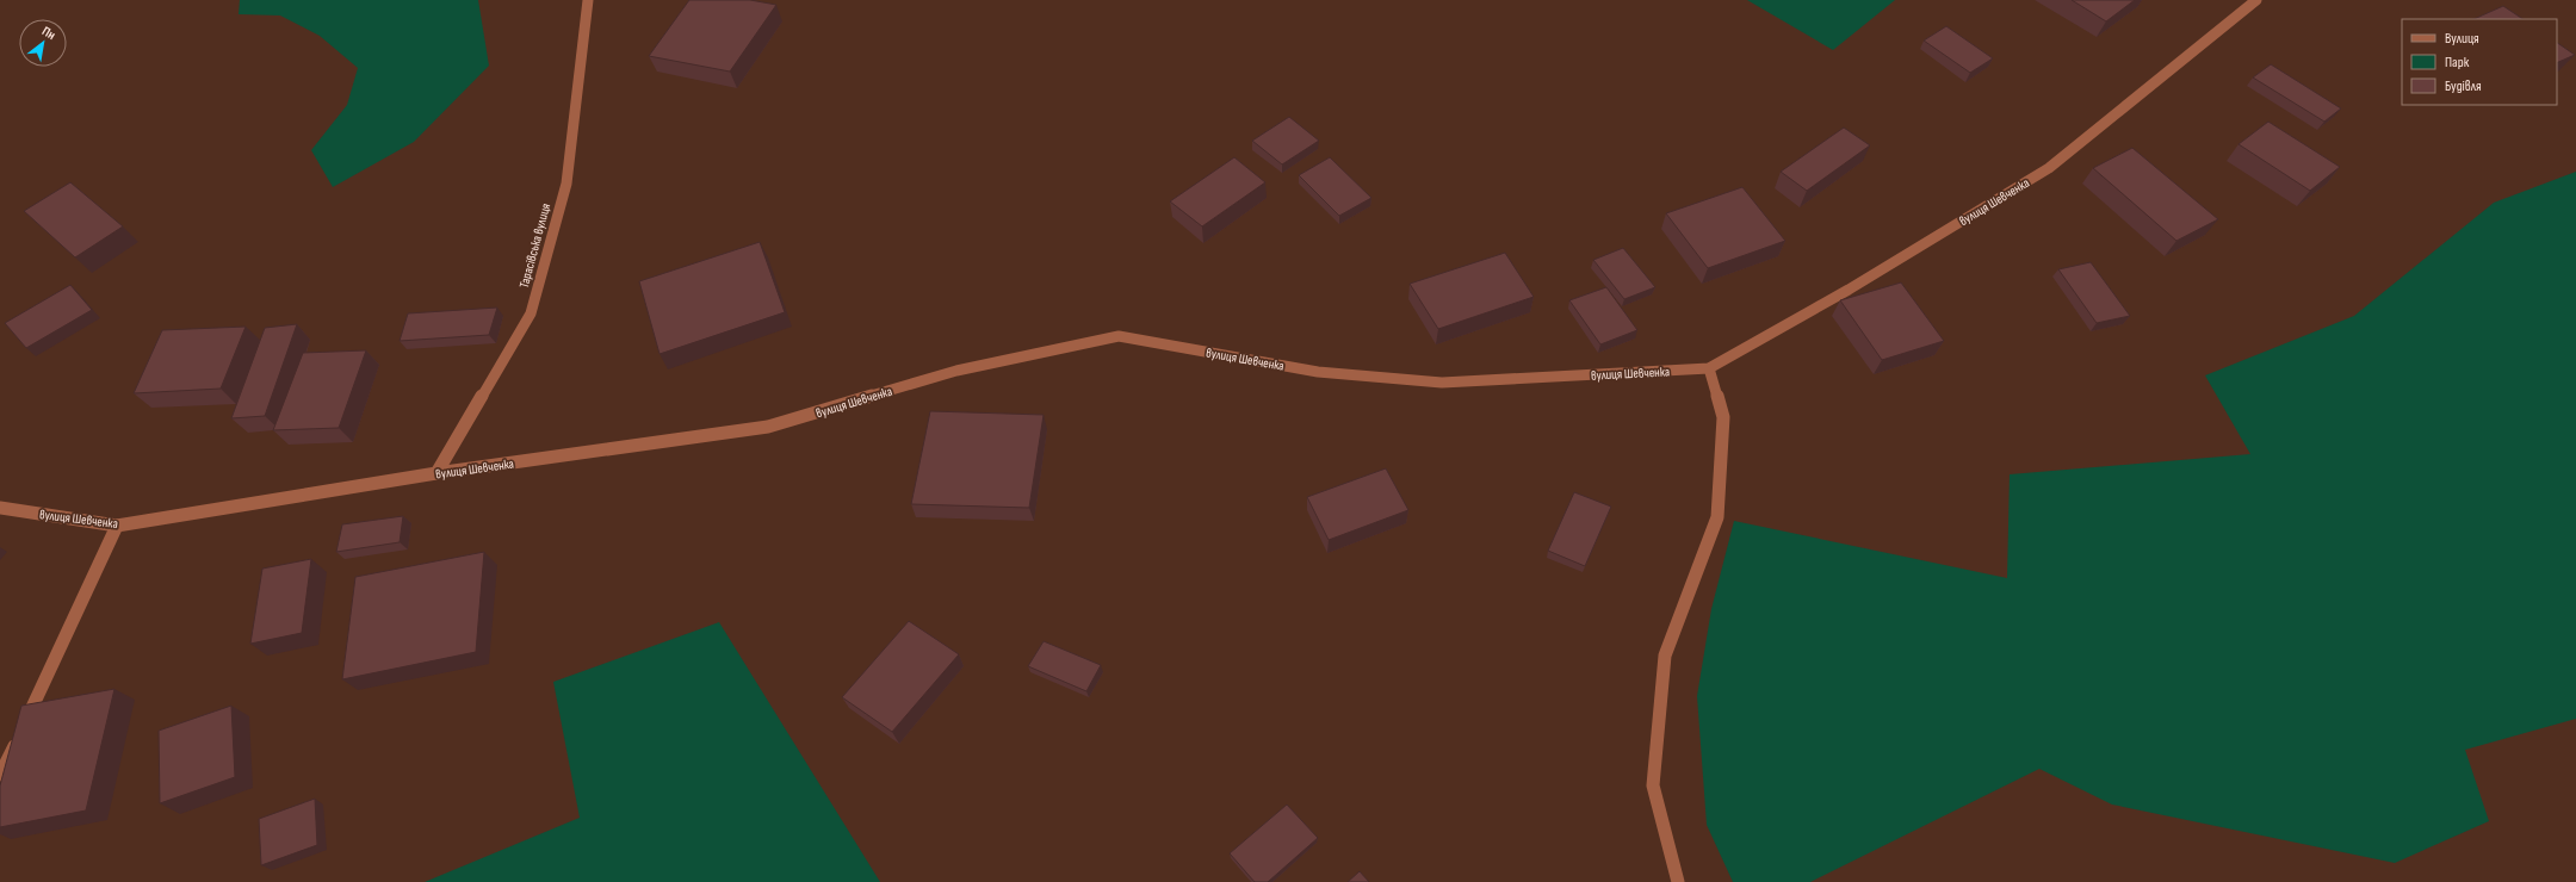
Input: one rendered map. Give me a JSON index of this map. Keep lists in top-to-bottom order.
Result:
{
  "streets": {
    "street": ["вулиця Шевченка", "Тарасівська вулиця"]
  },
  "crossings": [
    ["вулиця Шевченка", "Тарасівська вулиця"]
  ],
  "legend": ["Вулиця", "Парк", "Будівля"],
  "north": "top right"
}
